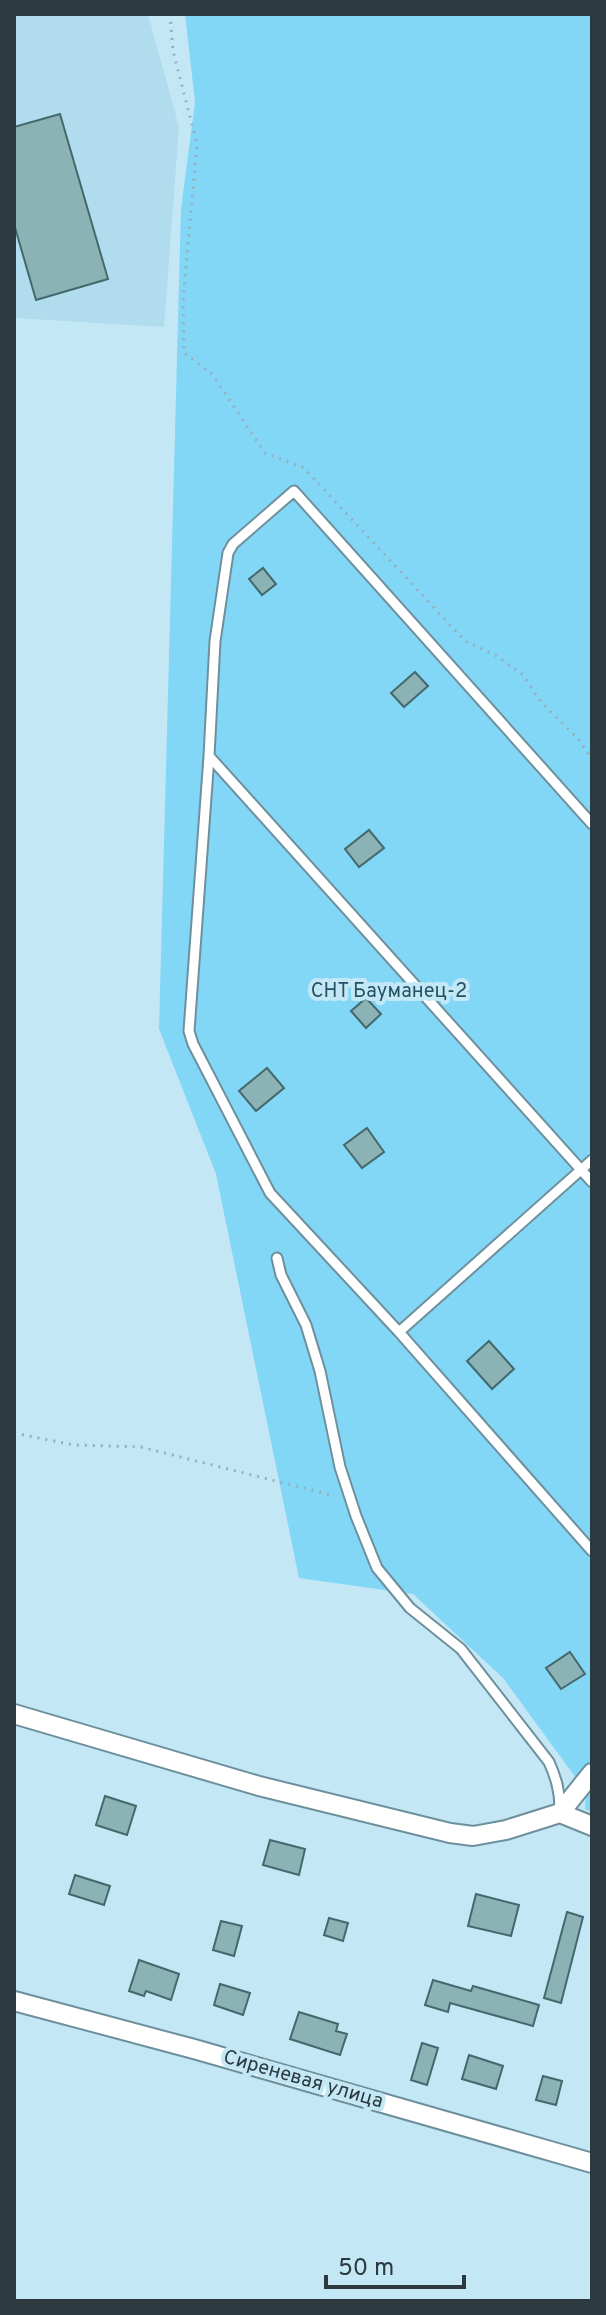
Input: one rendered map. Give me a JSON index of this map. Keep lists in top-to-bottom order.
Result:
{
  "streets": {
    "street": ["Сиреневая улица"]
  },
  "parks": ["СНТ Бауманец-2"],
  "scale_bar": "50 m"
}
